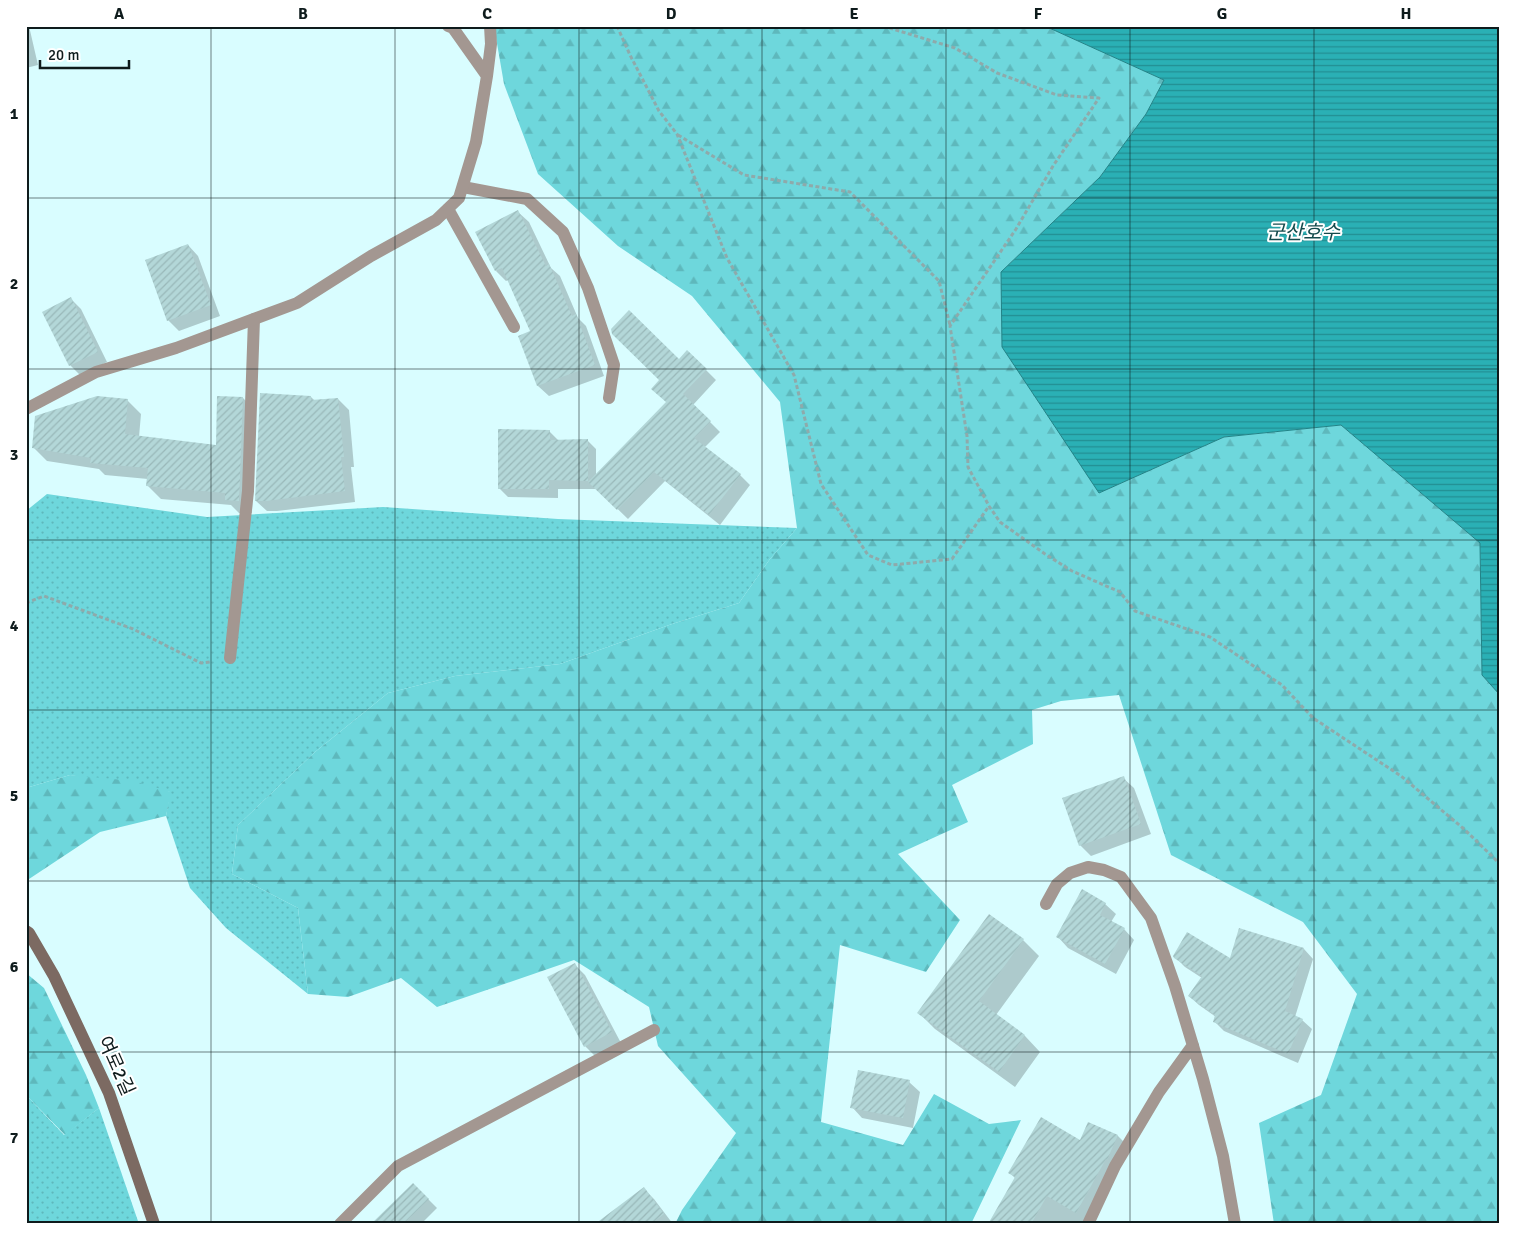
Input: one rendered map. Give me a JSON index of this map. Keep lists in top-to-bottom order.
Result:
{
  "streets": {
    "street": ["여로2길"]
  },
  "water": ["군산호수"],
  "scale_bar": "20 m",
  "grid": {
    "columns": [
      "A",
      "B",
      "C",
      "D",
      "E",
      "F",
      "G",
      "H"
    ],
    "rows": [
      "1",
      "2",
      "3",
      "4",
      "5",
      "6",
      "7"
    ]
  }
}
